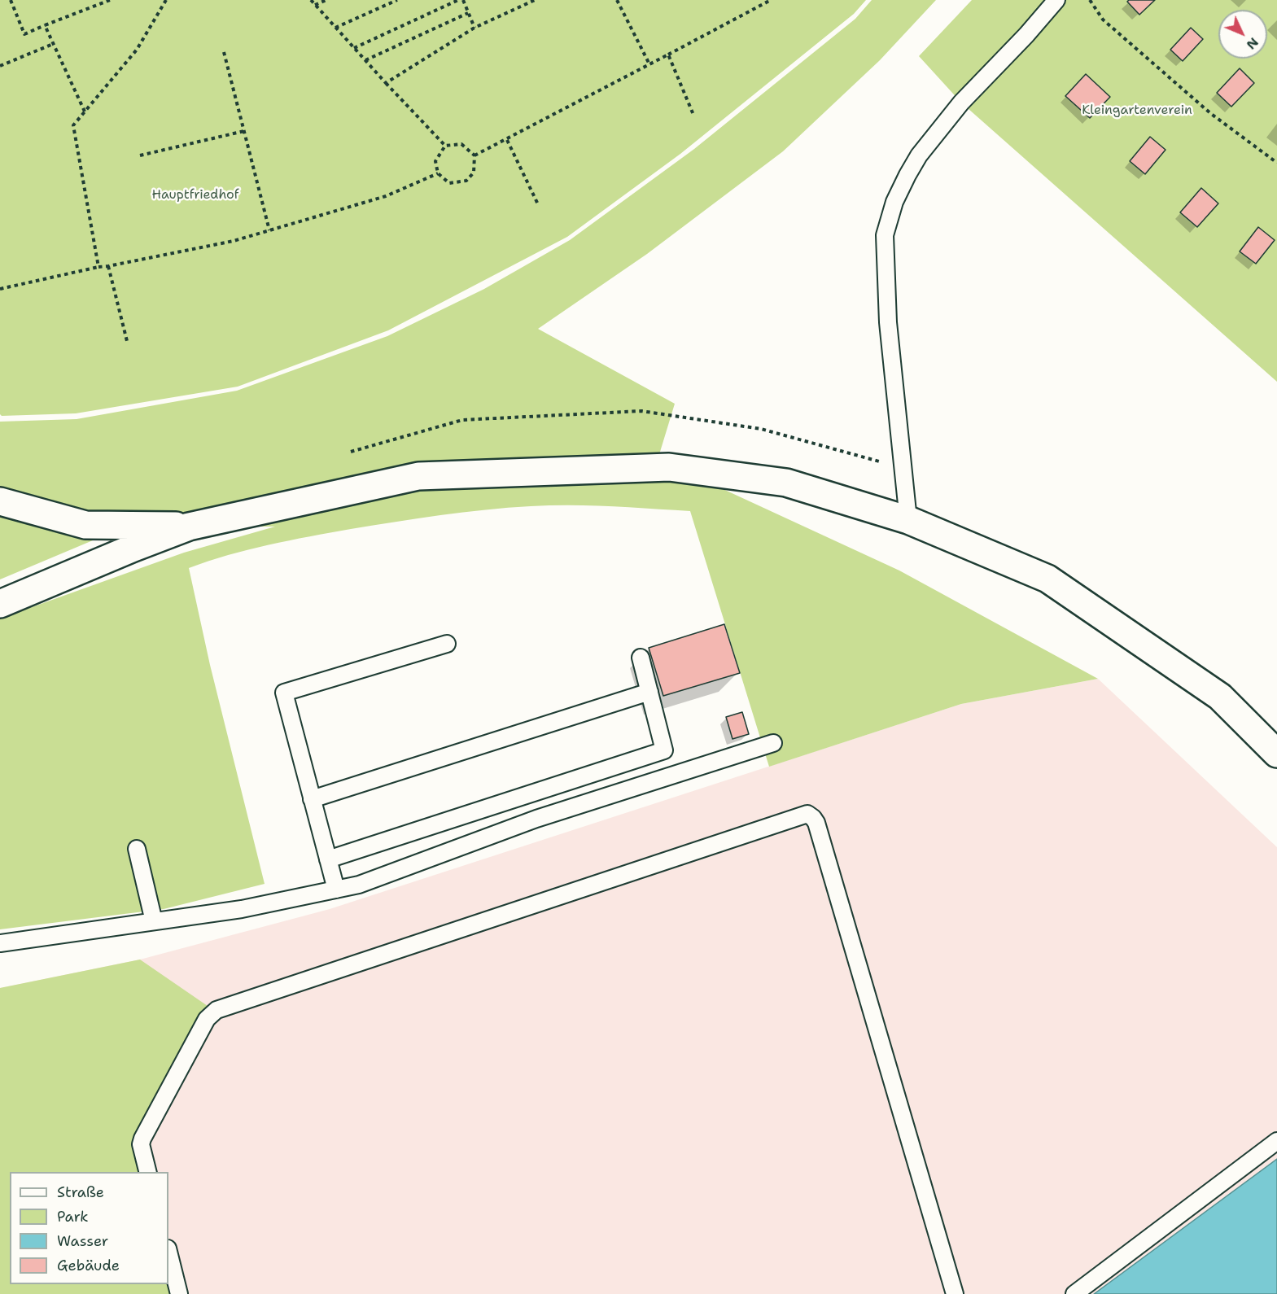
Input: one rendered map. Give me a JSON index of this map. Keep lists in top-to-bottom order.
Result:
{
  "parks": ["Kleingartenverein", "Hauptfriedhof"],
  "legend": [
    "Straße",
    "Park",
    "Wasser",
    "Gebäude"
  ],
  "north": "bottom right"
}
